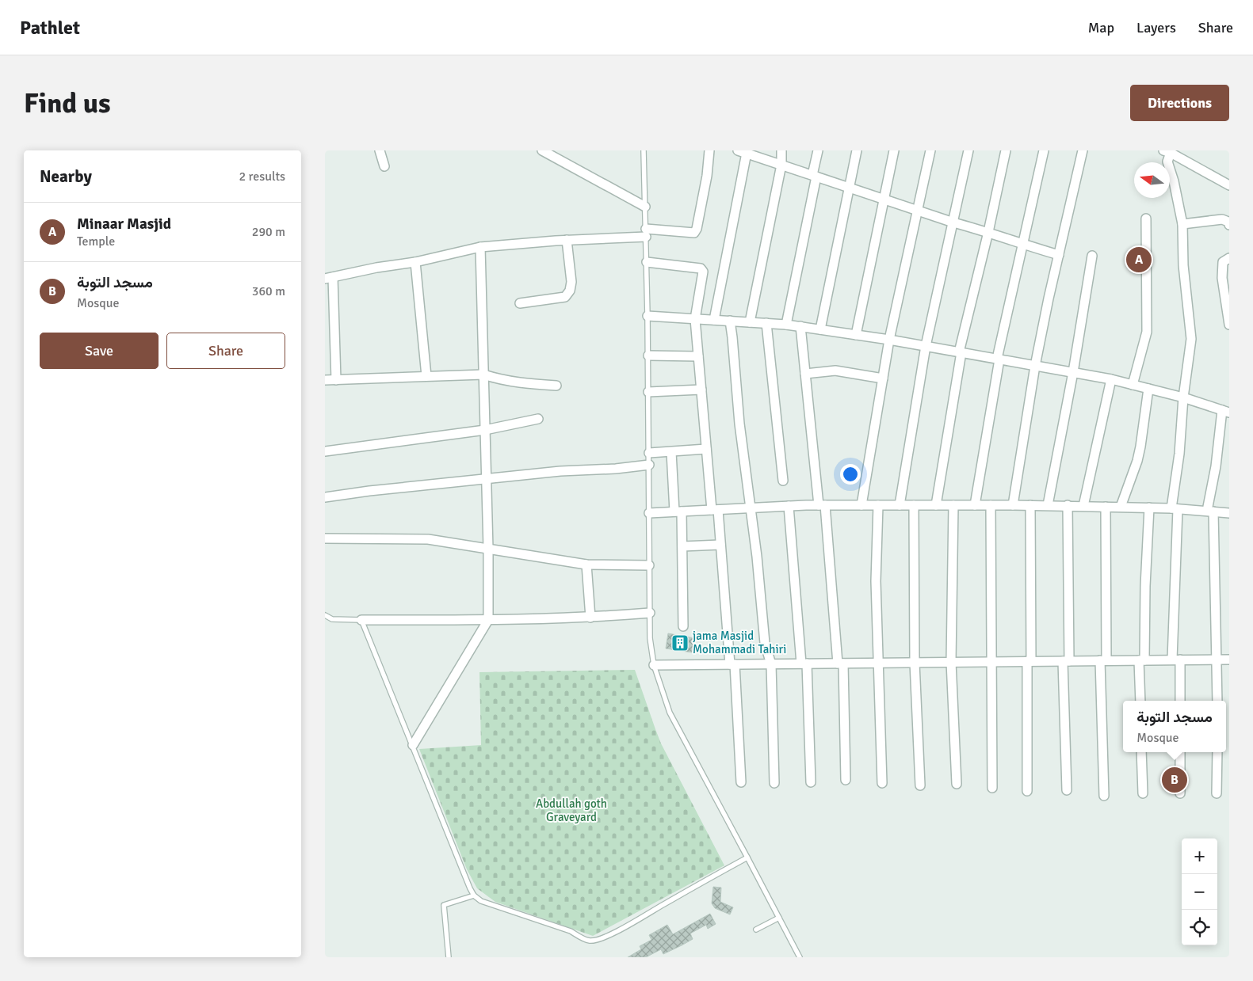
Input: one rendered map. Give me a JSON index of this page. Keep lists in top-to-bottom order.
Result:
{
  "parks": ["Abdullah goth Graveyard"],
  "places": {
    "building": ["jama Masjid Mohammadi Tahiri"]
  },
  "north": "left",
  "page": {
    "header": "Pathlet",
    "nav": ["Map", "Layers", "Share"],
    "buttons": [
      "Directions",
      ["Save", "Share"]
    ],
    "title": "Find us",
    "heading": ["Nearby", "2 results"],
    "list": [
      {
        "mark": "A",
        "name": "Minaar Masjid",
        "note": "Temple",
        "value": "290 m"
      },
      {
        "mark": "B",
        "name": "مسجد التوبة",
        "note": "Mosque",
        "value": "360 m"
      }
    ],
    "pins": ["A", "B"],
    "popup": ["مسجد التوبة", "Mosque"],
    "map_buttons": ["+", "−"]
  }
}
